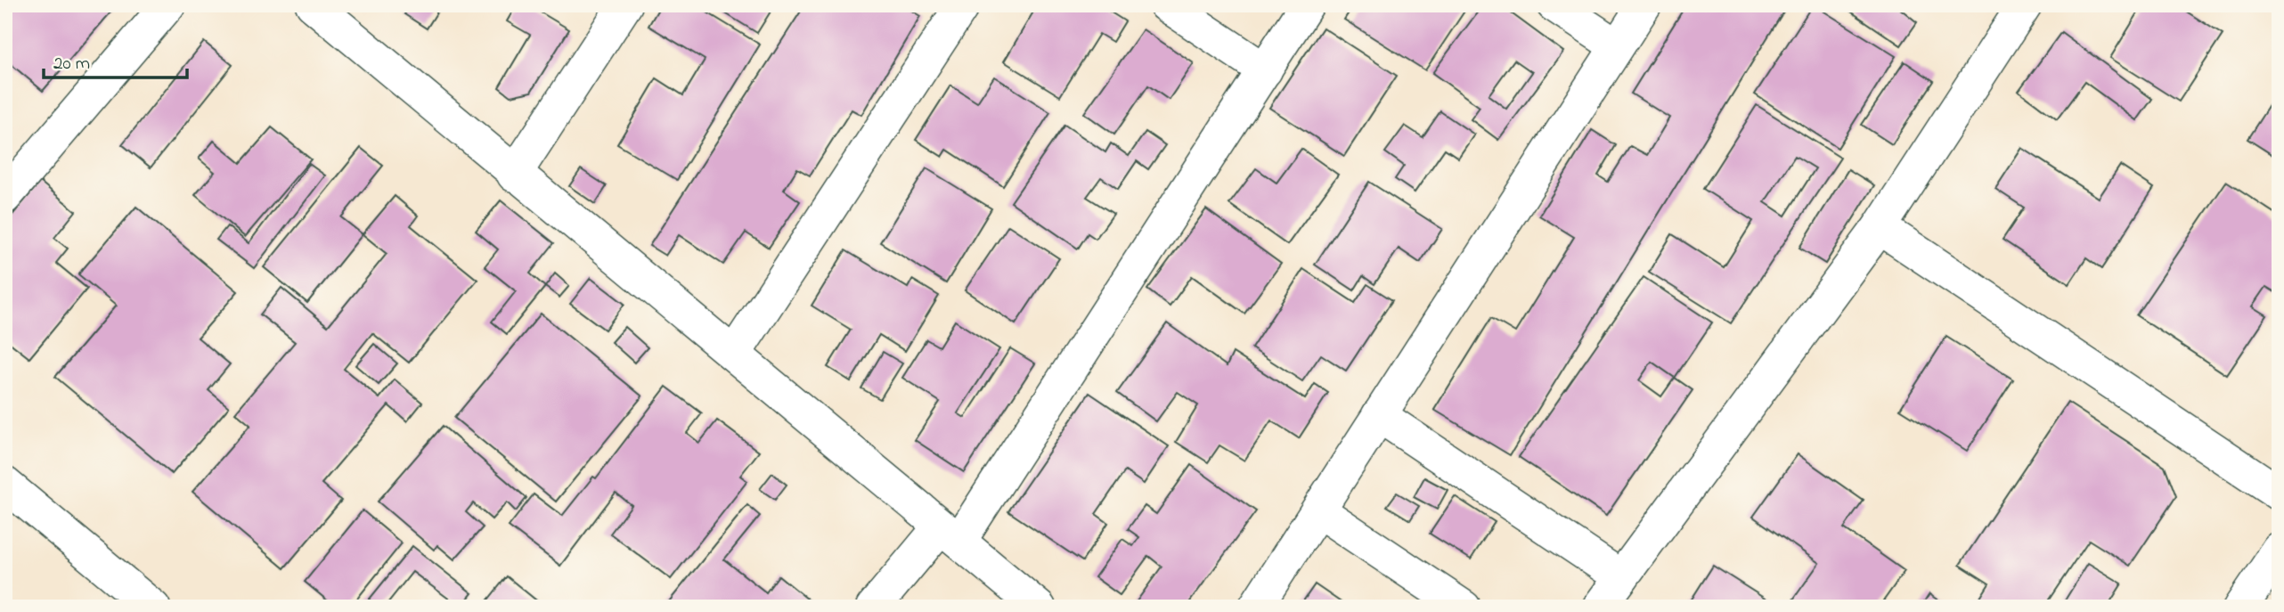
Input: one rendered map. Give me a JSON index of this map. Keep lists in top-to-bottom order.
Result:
{
  "scale_bar": "20 m"
}
